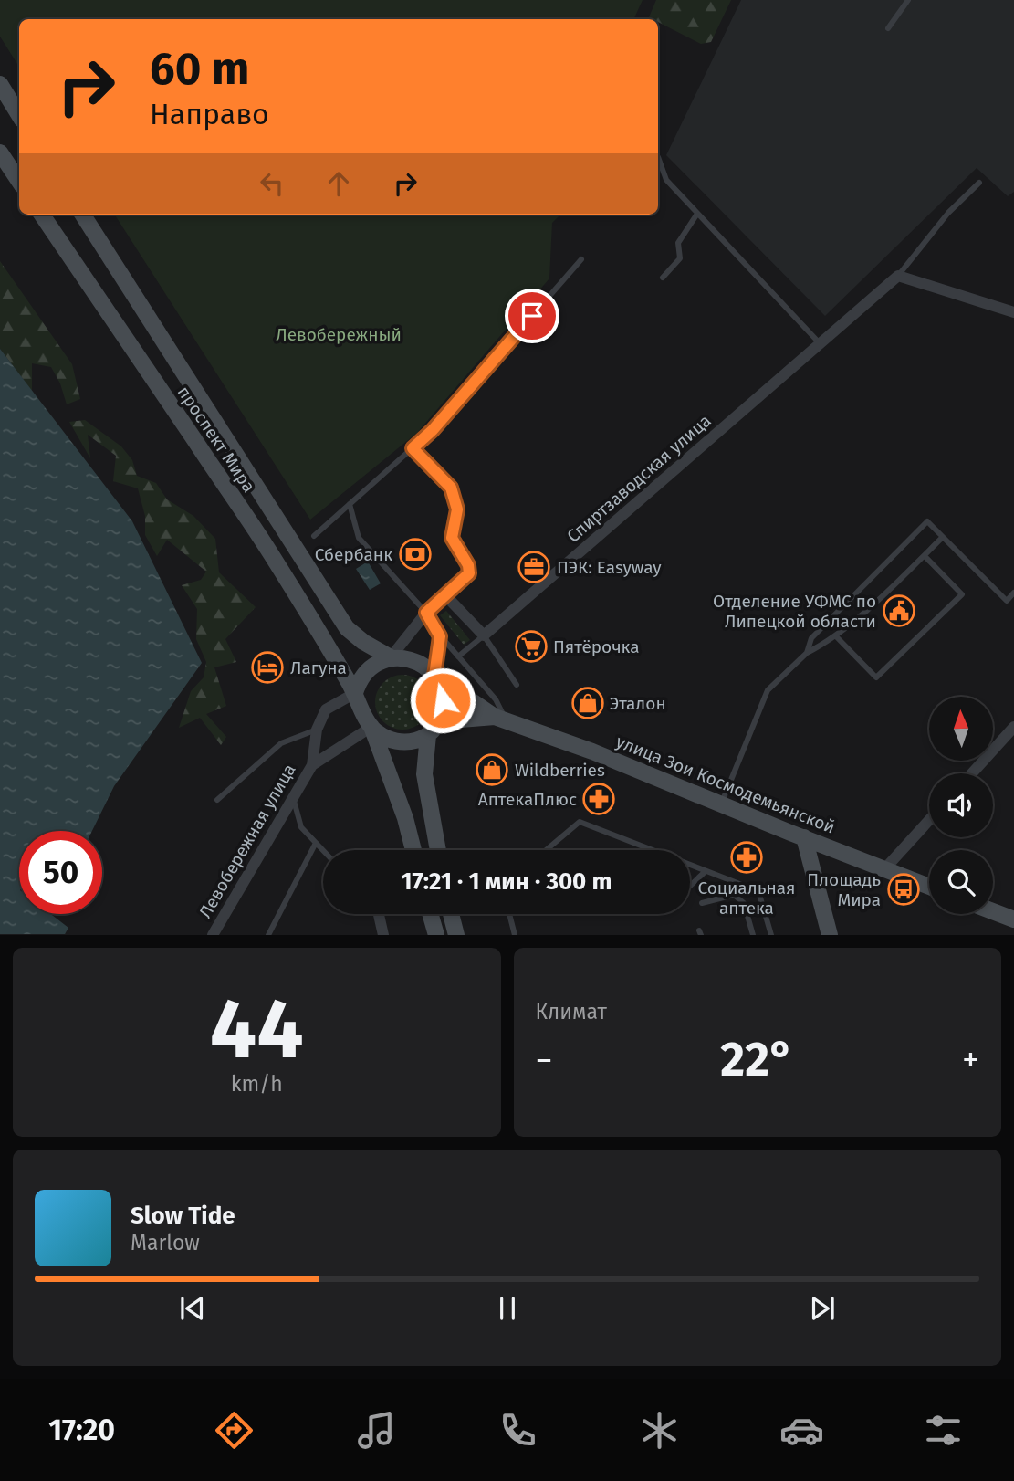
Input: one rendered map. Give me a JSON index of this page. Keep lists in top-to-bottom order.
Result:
{
  "streets": {
    "main road": ["проспект Мира", "улица Зои Космодемьянской"],
    "street": ["Спиртзаводская улица", "Левобережная улица"]
  },
  "crossings": [
    ["проспект Мира", "улица Зои Космодемьянской"],
    ["проспект Мира", "Левобережная улица"],
    ["улица Зои Космодемьянской", "Левобережная улица"]
  ],
  "parks": ["Левобережный"],
  "places": {
    "bank": ["Сбербанк"],
    "office": ["ПЭК: Easyway"],
    "public building": ["Отделение УФМС по Липецкой области"],
    "supermarket": ["Пятёрочка"],
    "hotel": ["Лагуна"],
    "shop": ["Эталон", "Wildberries"],
    "pharmacy": ["АптекаПлюс", "Социальная аптека"],
    "bus stop": ["Площадь Мира"]
  },
  "north": "top",
  "page": {
    "turn": ["60 m", "Направо"],
    "limit": "50",
    "trip": "17:21 · 1 мин · 300 m",
    "tile": [
      ["44", "km/h"],
      "Климат"
    ],
    "heat": ["−", "22°", "+"],
    "song": ["Slow Tide", "Marlow"],
    "tabs": "17:20"
  }
}
